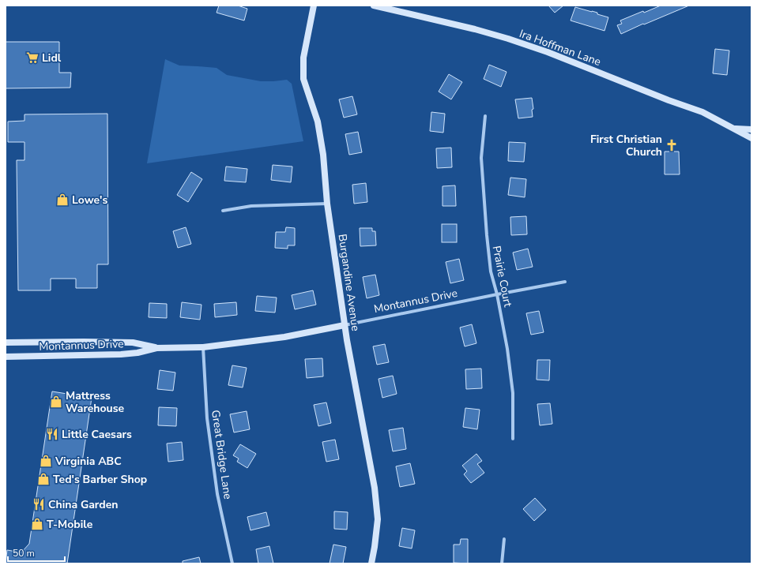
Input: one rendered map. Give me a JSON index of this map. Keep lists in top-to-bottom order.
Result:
{
  "streets": {
    "street": [
      "Ira Hoffman Lane",
      "Prairie Court",
      "Burgandine Avenue",
      "Montannus Drive",
      "Great Bridge Lane"
    ]
  },
  "crossings": [
    ["Prairie Court", "Montannus Drive"],
    ["Burgandine Avenue", "Montannus Drive"],
    ["Montannus Drive", "Great Bridge Lane"]
  ],
  "places": {
    "supermarket": ["Lidl"],
    "church": ["First Christian Church"],
    "shop": [
      "Lowe's",
      "Mattress Warehouse",
      "Virginia ABC",
      "Ted's Barber Shop",
      "T-Mobile"
    ],
    "restaurant": ["Little Caesars", "China Garden"]
  },
  "scale_bar": "50 m"
}
